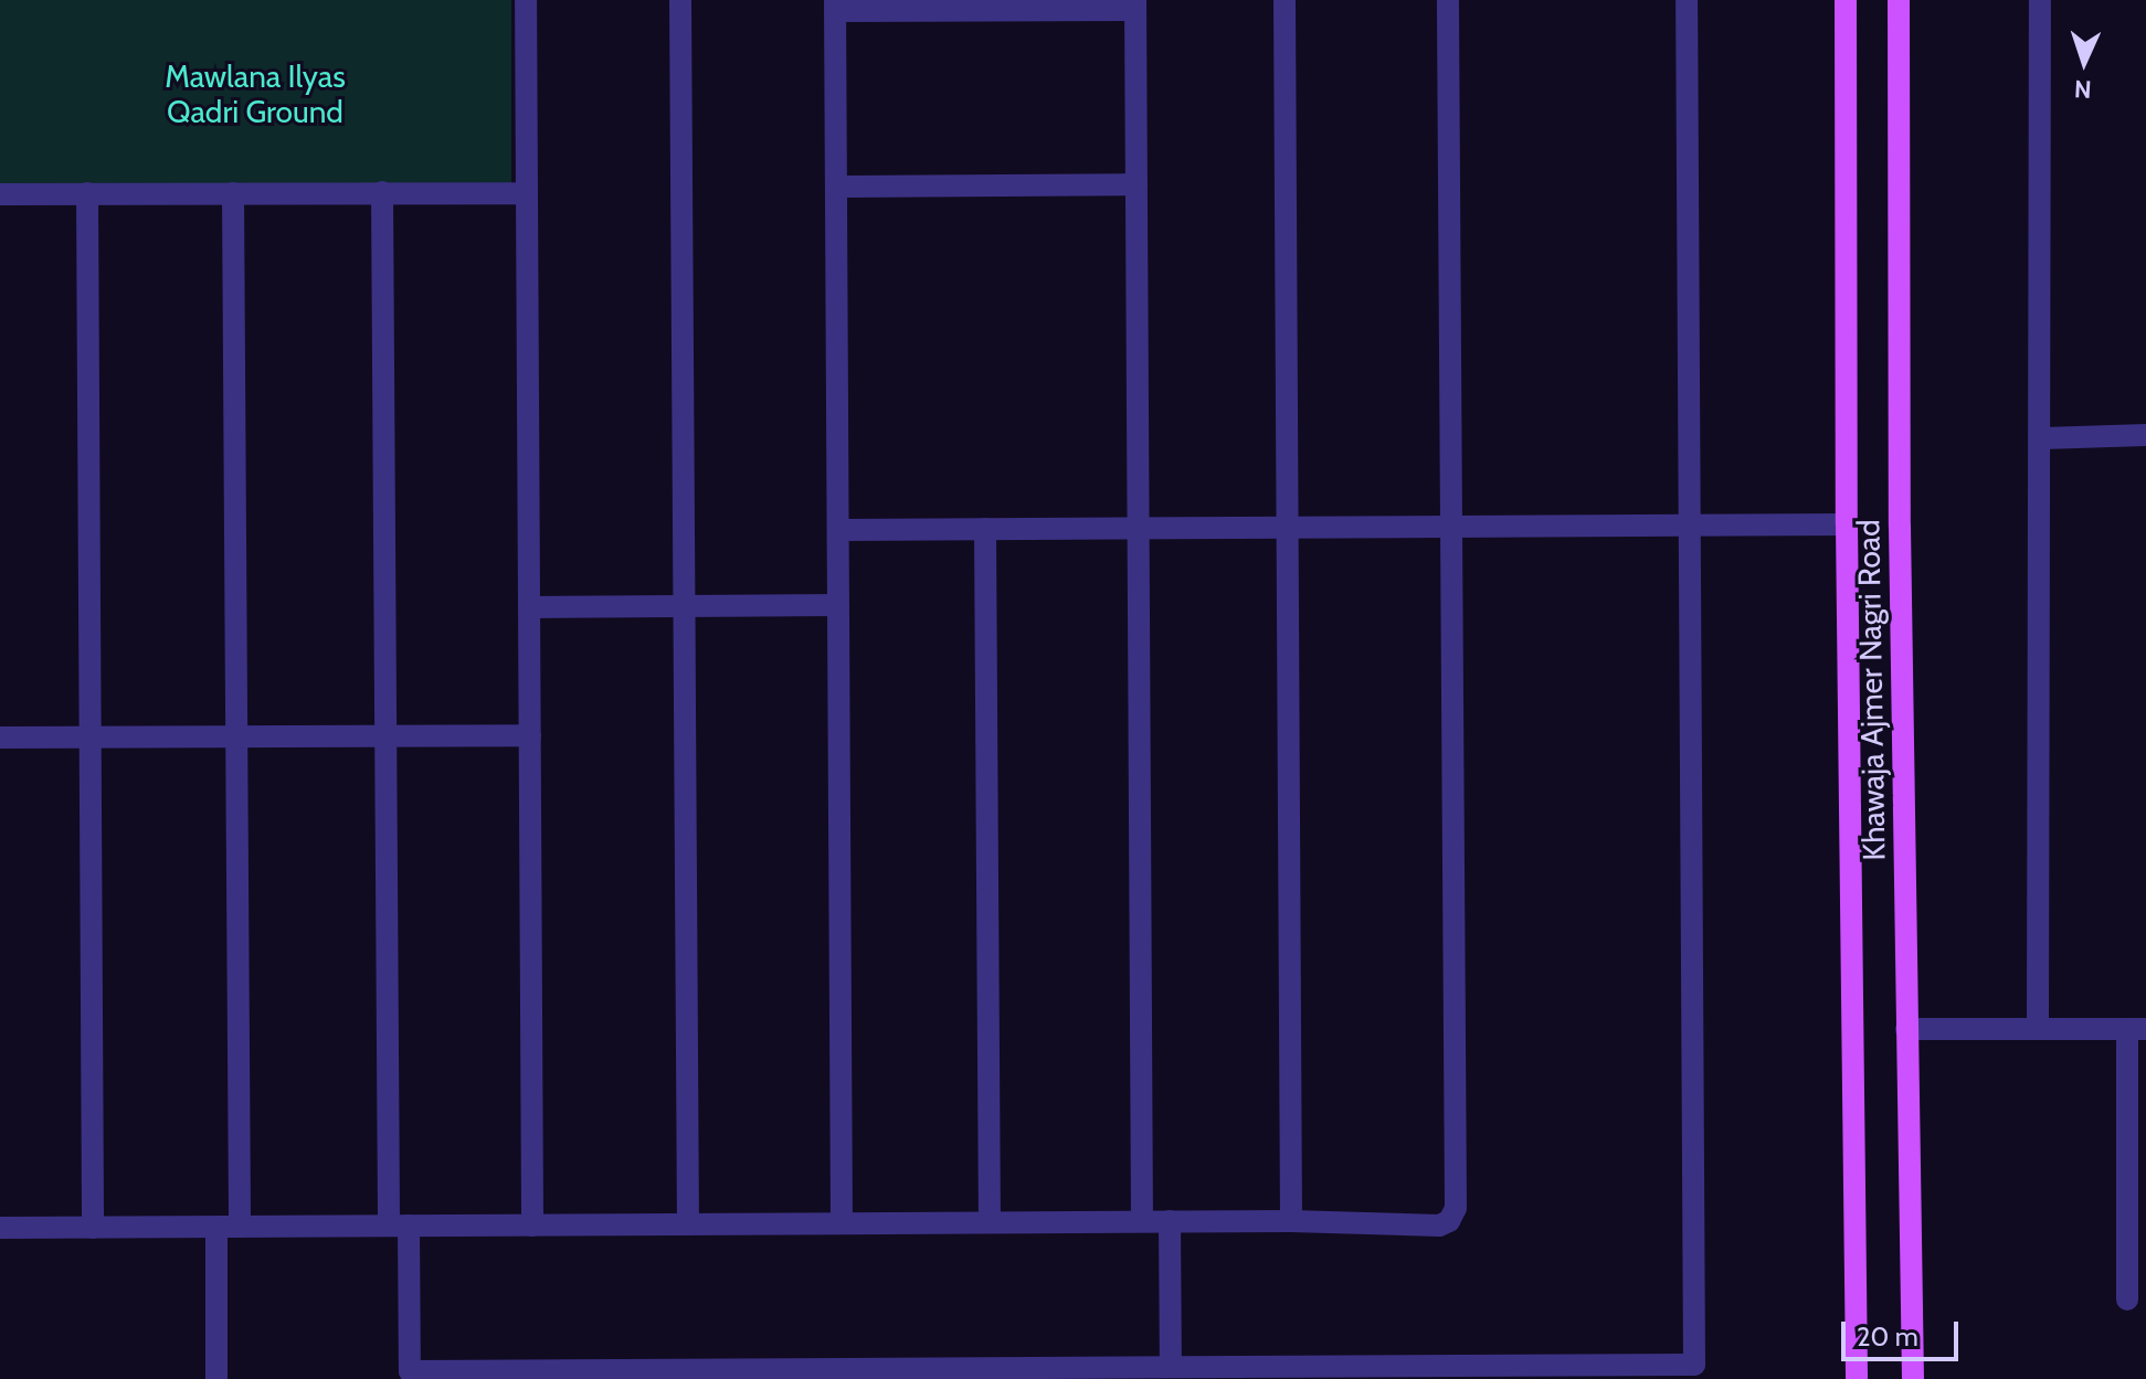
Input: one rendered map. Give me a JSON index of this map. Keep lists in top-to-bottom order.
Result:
{
  "streets": {
    "main road": ["Khawaja Ajmer Nagri Road"]
  },
  "parks": ["Mawlana Ilyas Qadri Ground"],
  "scale_bar": "20 m",
  "north": "bottom"
}
